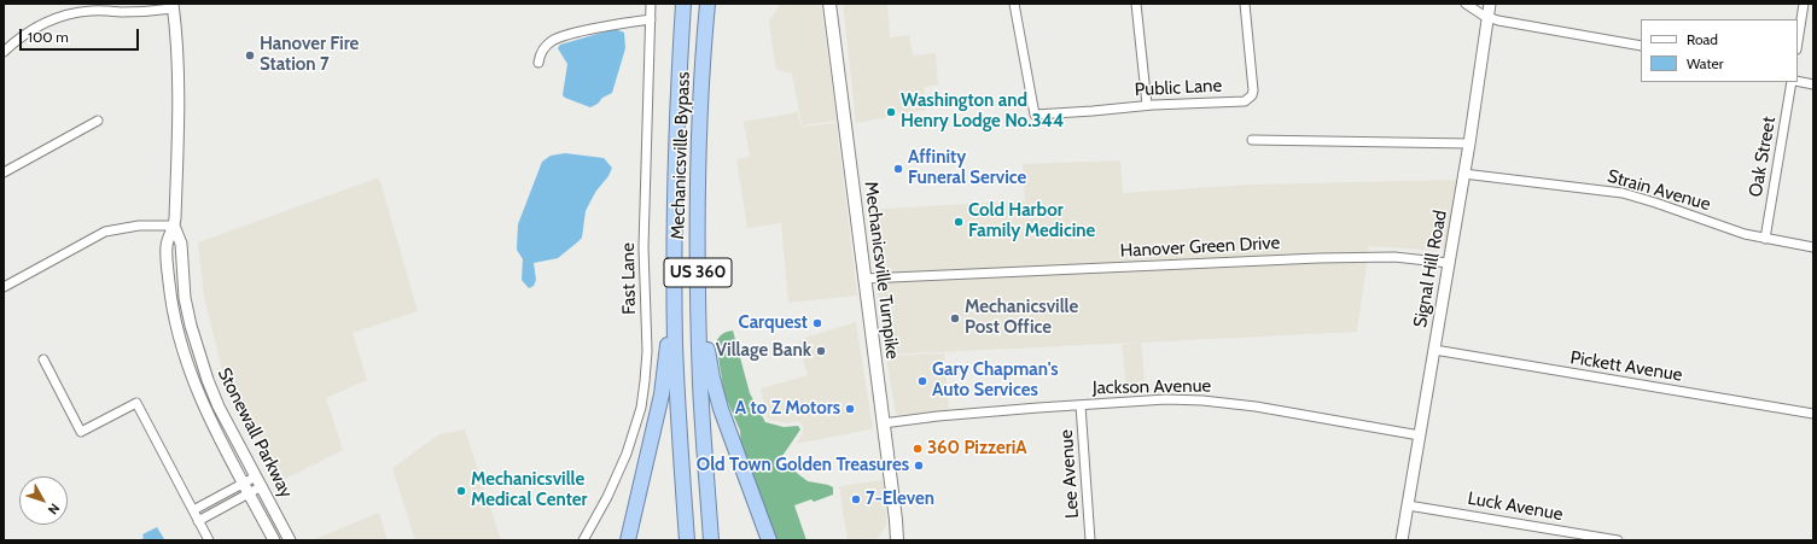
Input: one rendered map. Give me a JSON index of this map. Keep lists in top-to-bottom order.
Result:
{
  "streets": {
    "highway": ["Mechanicsville Bypass", "US 360"],
    "main road": ["Mechanicsville Turnpike"],
    "street": [
      "Public Lane",
      "Oak Street",
      "Strain Avenue",
      "Hanover Green Drive",
      "Signal Hill Road",
      "Fast Lane",
      "Pickett Avenue",
      "Jackson Avenue",
      "Stonewall Parkway",
      "Lee Avenue",
      "Luck Avenue"
    ]
  },
  "crossings": [
    ["Oak Street", "Strain Avenue"],
    ["Strain Avenue", "Signal Hill Road"],
    ["Hanover Green Drive", "Signal Hill Road"],
    ["Hanover Green Drive", "Mechanicsville Turnpike"],
    ["Signal Hill Road", "Pickett Avenue"],
    ["Signal Hill Road", "Jackson Avenue"],
    ["Signal Hill Road", "Luck Avenue"],
    ["Mechanicsville Turnpike", "Jackson Avenue"],
    ["Jackson Avenue", "Lee Avenue"]
  ],
  "places": [
    "Hanover Fire Station 7",
    "Washington and Henry Lodge No.344",
    "Affinity Funeral Service",
    "Cold Harbor Family Medicine",
    "Mechanicsville Post Office",
    "Carquest",
    "Village Bank",
    "Gary Chapman's Auto Services",
    "A to Z Motors",
    "360 PizzeriA",
    "Old Town Golden Treasures",
    "Mechanicsville Medical Center",
    "7-Eleven"
  ],
  "legend": ["Road", "Water"],
  "scale_bar": "100 m",
  "north": "bottom right"
}
